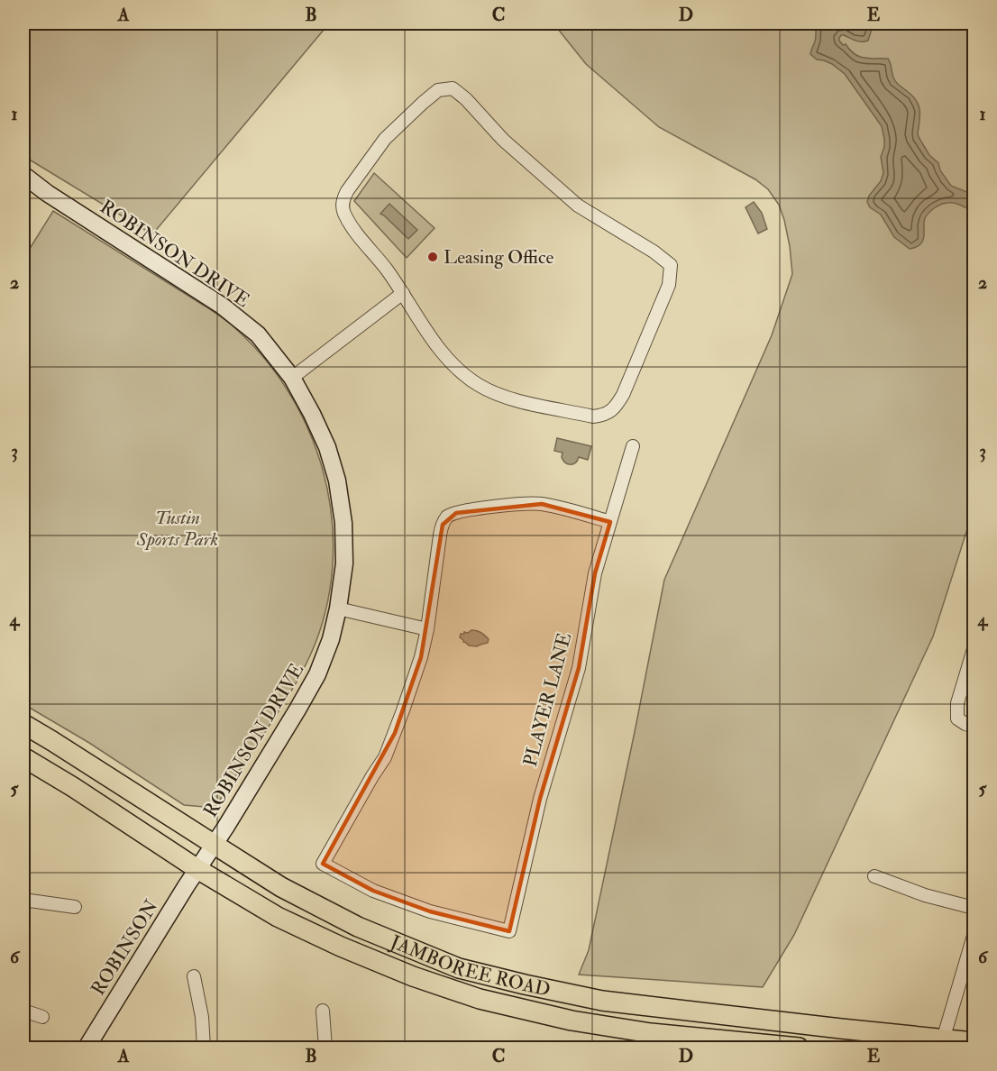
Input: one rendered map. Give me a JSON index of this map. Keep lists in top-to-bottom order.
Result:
{
  "streets": {
    "main road": ["JAMBOREE ROAD"],
    "street": ["ROBINSON DRIVE", "PLAYER LANE", "ROBINSON"]
  },
  "crossings": [
    ["ROBINSON DRIVE", "ROBINSON"],
    ["ROBINSON DRIVE", "JAMBOREE ROAD"],
    ["ROBINSON", "JAMBOREE ROAD"]
  ],
  "parks": ["Tustin Sports Park"],
  "places": ["Leasing Office"],
  "grid": {
    "columns": [
      "A",
      "B",
      "C",
      "D",
      "E"
    ],
    "rows": [
      "1",
      "2",
      "3",
      "4",
      "5",
      "6"
    ]
  }
}
